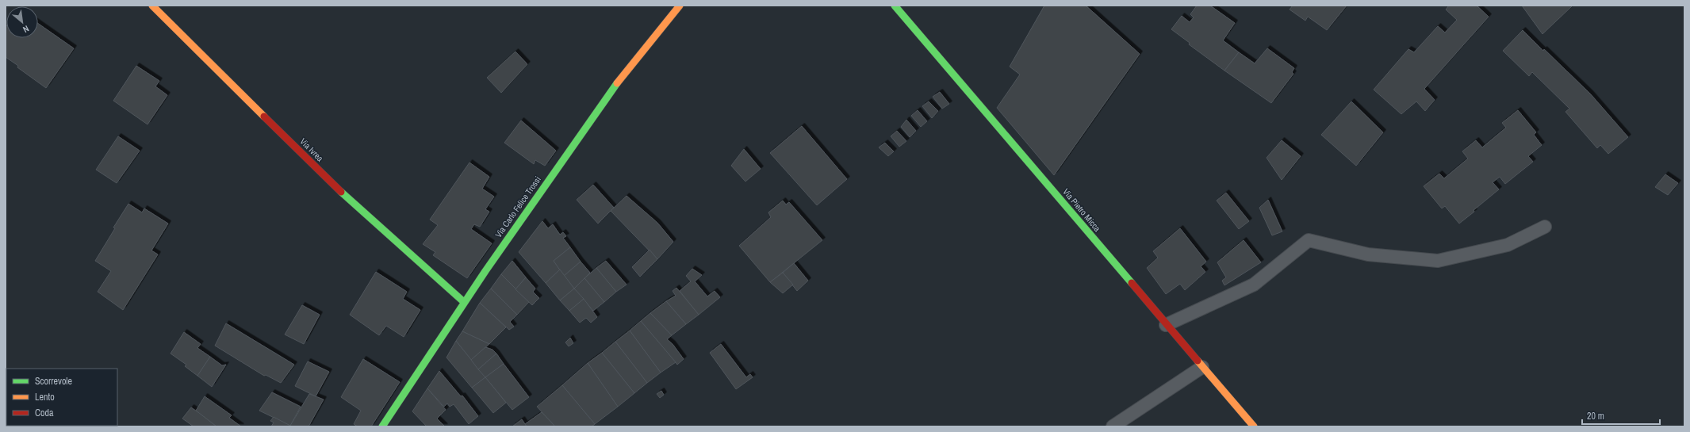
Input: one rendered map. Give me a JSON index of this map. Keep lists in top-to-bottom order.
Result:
{
  "streets": {
    "street": ["Via Ivrea", "Via Carlo Felice Trossi", "Via Pietro Micca"]
  },
  "crossings": [
    ["Via Ivrea", "Via Carlo Felice Trossi"]
  ],
  "legend": ["Scorrevole", "Lento", "Coda"],
  "scale_bar": "20 m",
  "north": "bottom right"
}
